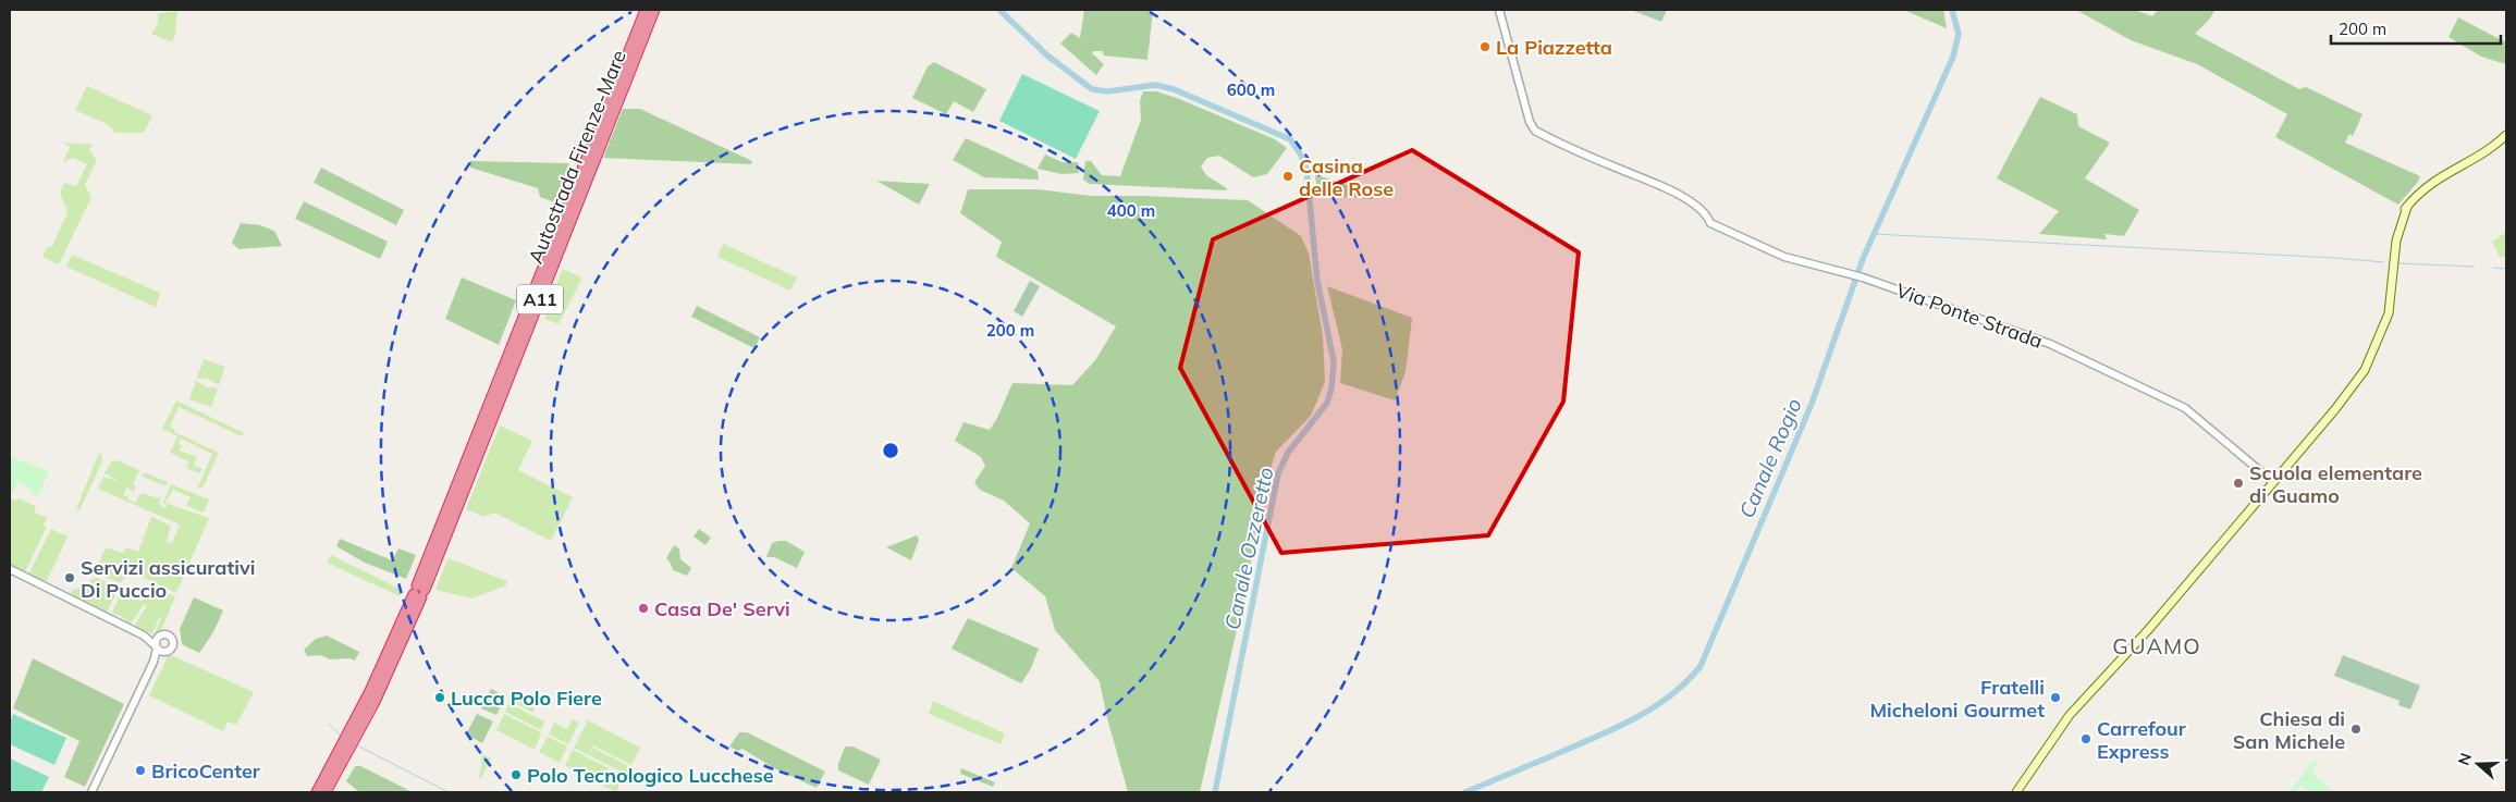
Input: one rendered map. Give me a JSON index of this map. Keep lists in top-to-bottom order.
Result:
{
  "streets": {
    "highway": ["Autostrada Firenze-Mare", "A11"],
    "street": ["Via Ponte Strada"]
  },
  "districts": ["GUAMO"],
  "water": ["Canale Rogio", "Canale Ozzeretto"],
  "places": [
    "La Piazzetta",
    "Casina delle Rose",
    "Scuola elementare di Guamo",
    "Servizi assicurativi Di Puccio",
    "Casa De' Servi",
    "Lucca Polo Fiere",
    "Fratelli Micheloni Gourmet",
    "Chiesa di San Michele",
    "Carrefour Express",
    "BricoCenter",
    "Polo Tecnologico Lucchese"
  ],
  "scale_bar": "200 m",
  "north": "left",
  "rings": ["600 m", "400 m", "200 m"]
}
